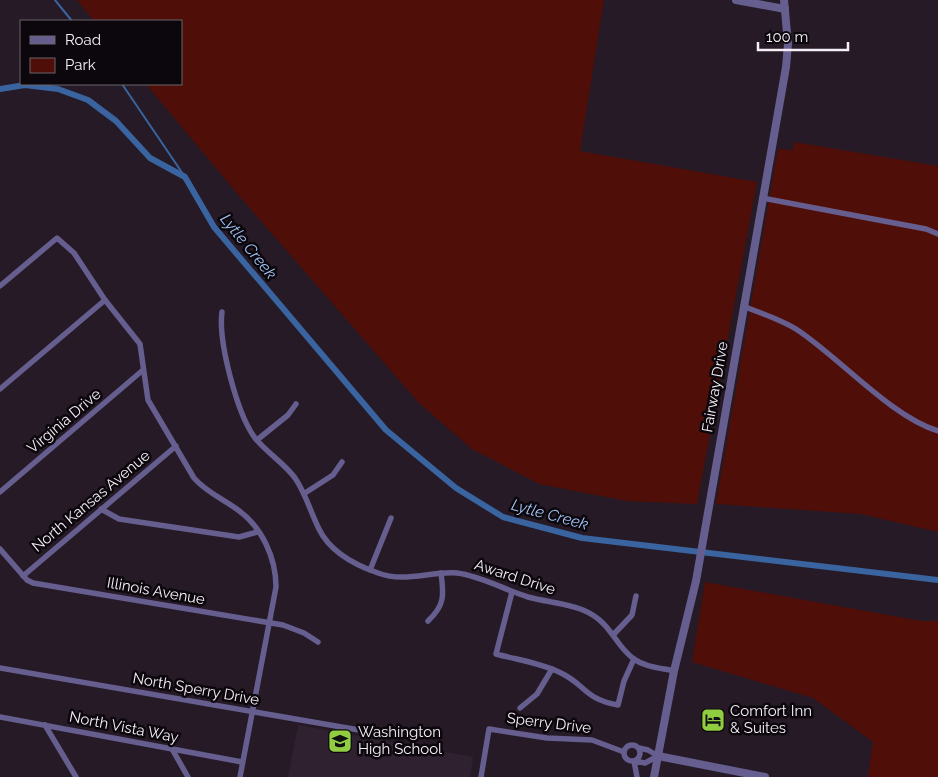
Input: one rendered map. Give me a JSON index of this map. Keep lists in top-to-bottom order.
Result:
{
  "streets": {
    "street": [
      "Fairway Drive",
      "Virginia Drive",
      "North Kansas Avenue",
      "Award Drive",
      "Illinois Avenue",
      "North Sperry Drive",
      "Sperry Drive",
      "North Vista Way"
    ]
  },
  "crossings": [
    ["North Kansas Avenue", "Illinois Avenue"]
  ],
  "water": ["Lytle Creek"],
  "places": {
    "hotel": ["Comfort Inn & Suites"],
    "school or university": ["Washington High School"]
  },
  "legend": ["Road", "Park"],
  "scale_bar": "100 m"
}
